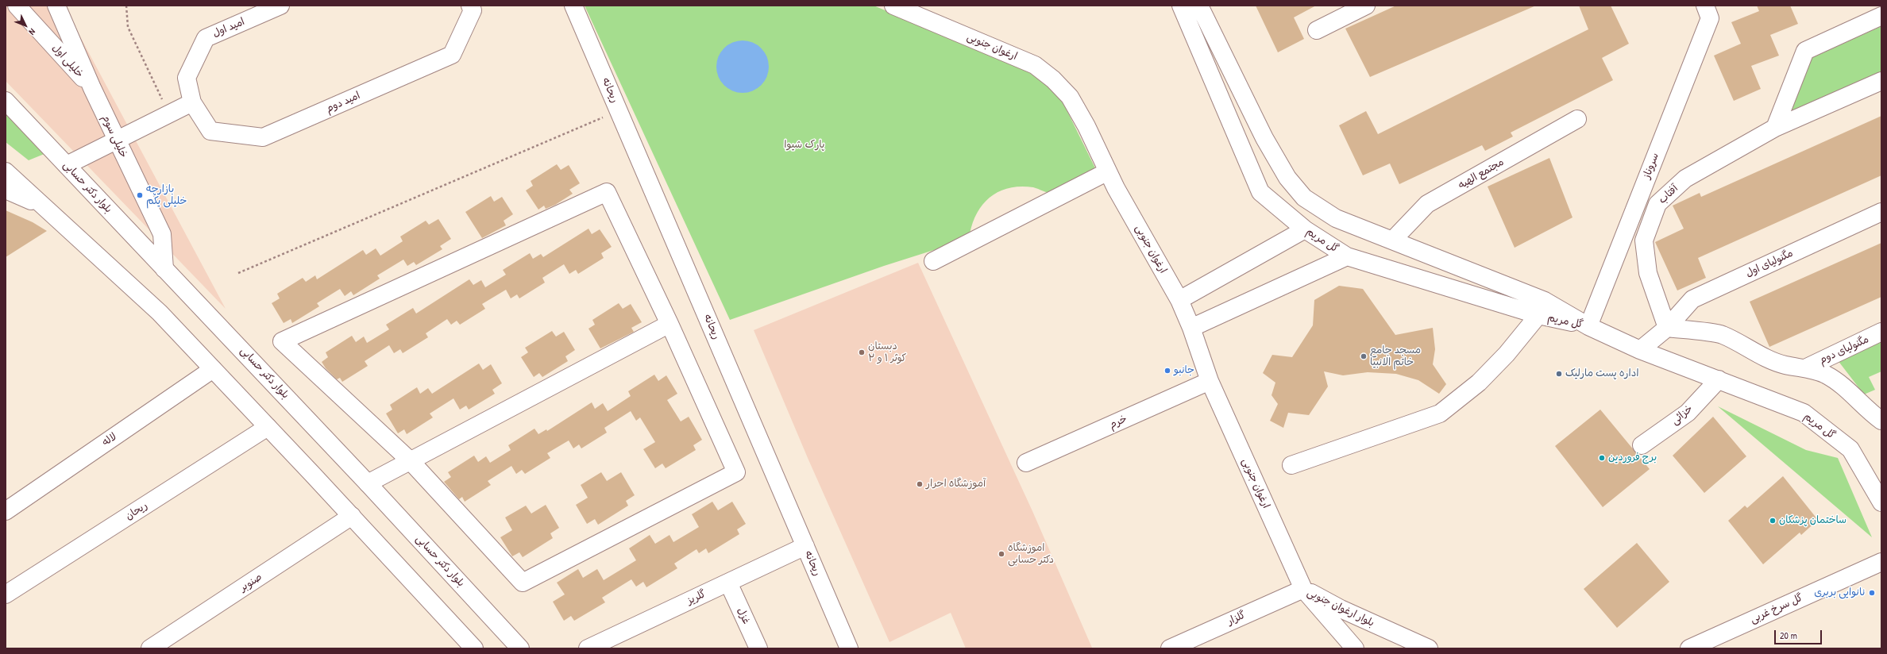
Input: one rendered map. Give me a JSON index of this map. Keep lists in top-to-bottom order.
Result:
{
  "streets": {
    "street": [
      "امید اول",
      "ارغوان جنوبی",
      "خلیلی اول",
      "ریحانه",
      "امید دوم",
      "خلیلی سوم",
      "سروناز",
      "مجتمع الهیه",
      "بلوار دکتر حسابی",
      "آفتاب",
      "گل مریم",
      "مگنولیای اول",
      "مگنولیای دوم",
      "خزائی",
      "خرم",
      "لاله",
      "ریحان",
      "صنوبر",
      "گلریز",
      "بلوار ارغوان جنوبی",
      "گل سرخ غربی",
      "غزل",
      "گلزار"
    ]
  },
  "crossings": [
    ["امید اول", "امید دوم"],
    ["ارغوان جنوبی", "خرم"],
    ["ارغوان جنوبی", "بلوار ارغوان جنوبی"],
    ["ارغوان جنوبی", "گلزار"],
    ["خلیلی اول", "خلیلی سوم"],
    ["ریحانه", "گلریز"],
    ["خلیلی سوم", "بلوار دکتر حسابی"],
    ["سروناز", "گل مریم"],
    ["مجتمع الهیه", "گل مریم"],
    ["آفتاب", "مگنولیای اول"],
    ["گل مریم", "مگنولیای اول"],
    ["گل مریم", "خزائی"],
    ["گلریز", "غزل"],
    ["بلوار ارغوان جنوبی", "گلزار"]
  ],
  "parks": ["پارک شیوا"],
  "places": [
    "بازارچه خلیلی یکم",
    "دبستان کوثر ۱ و ۲",
    "مسجد جامع خاتم الانبیا",
    "جانبو",
    "اداره پست مارلیک",
    "برج فروردین",
    "آموزشگاه احرار",
    "ساختمان پزشکان",
    "اموزشگاه دکتر حسابی",
    "نانوایی بربری"
  ],
  "scale_bar": "20 m",
  "north": "bottom right"
}
